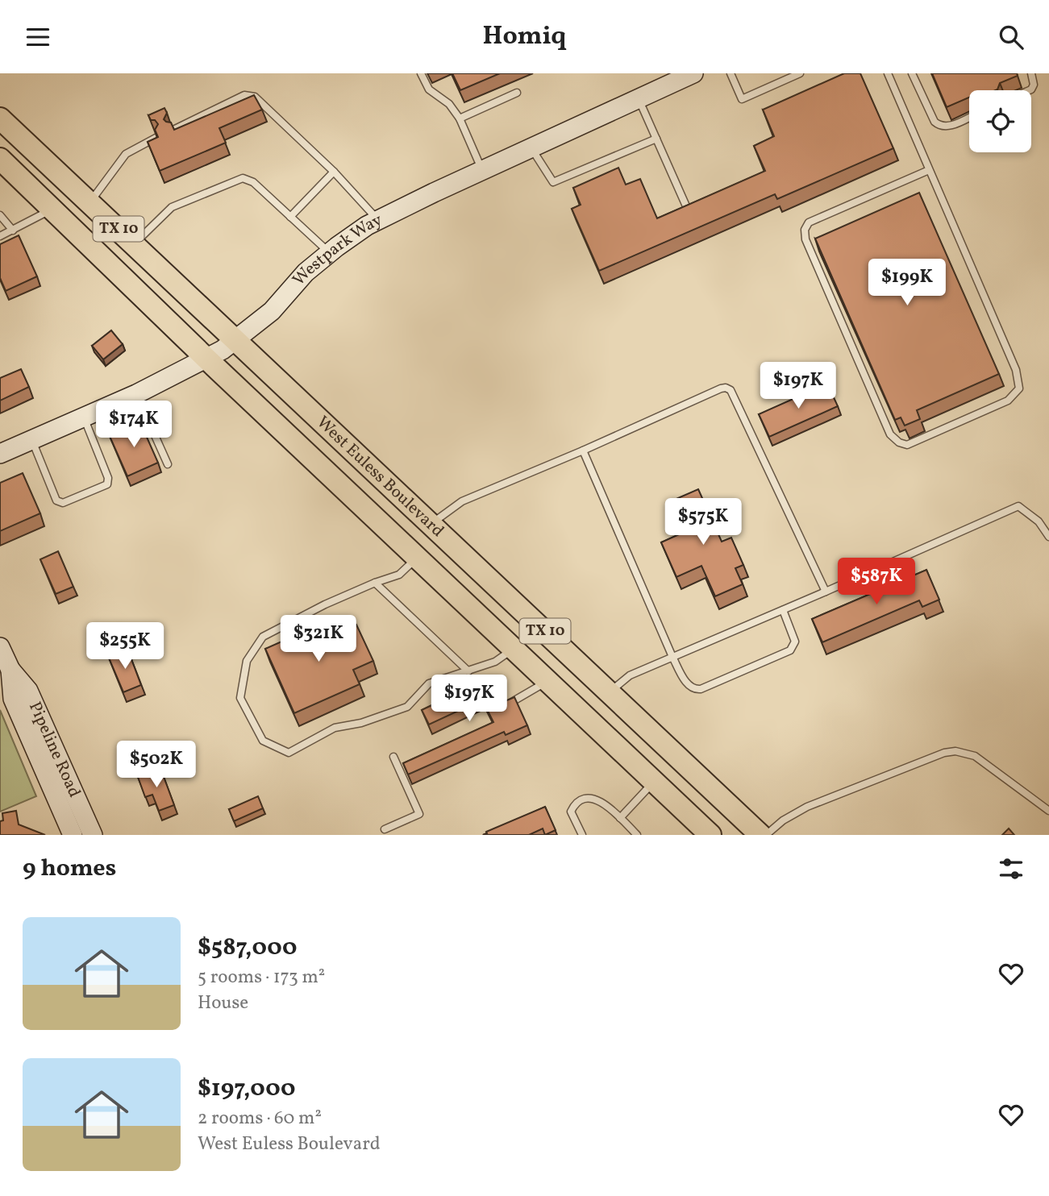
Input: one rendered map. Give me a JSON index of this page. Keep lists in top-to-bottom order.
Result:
{
  "streets": {
    "main road": [
      "TX 10",
      "Westpark Way",
      "West Euless Boulevard",
      "Pipeline Road"
    ]
  },
  "crossings": [
    ["Westpark Way", "West Euless Boulevard"]
  ],
  "page": {
    "header": "Homiq",
    "price": [
      "$199K",
      "$197K",
      "$174K",
      "$575K",
      "$587K",
      "$321K",
      "$255K",
      "$197K",
      "$502K"
    ],
    "heading": "9 homes",
    "list": [
      {
        "name": "$587,000",
        "note": "5 rooms · 173 m² · House"
      },
      {
        "name": "$197,000",
        "note": "2 rooms · 60 m² · West Euless Boulevard"
      }
    ]
  }
}
